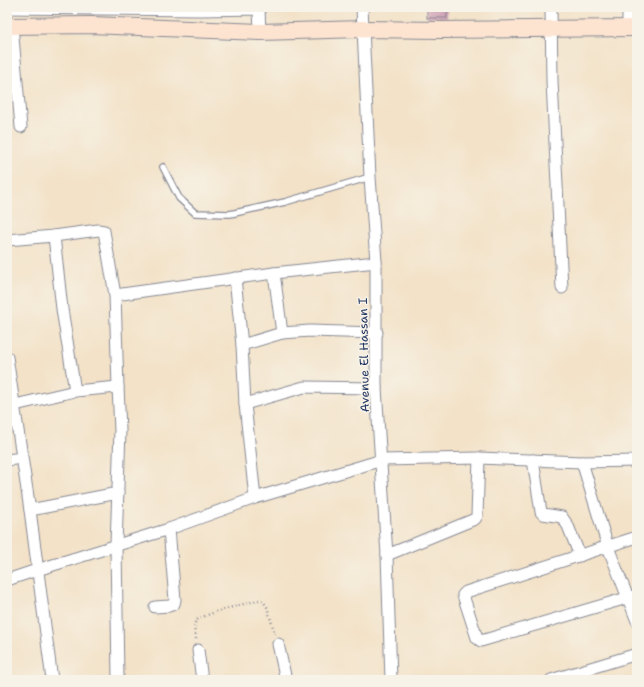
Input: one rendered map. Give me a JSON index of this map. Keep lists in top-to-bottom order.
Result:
{
  "streets": {
    "street": ["Avenue El Hassan I"]
  }
}
